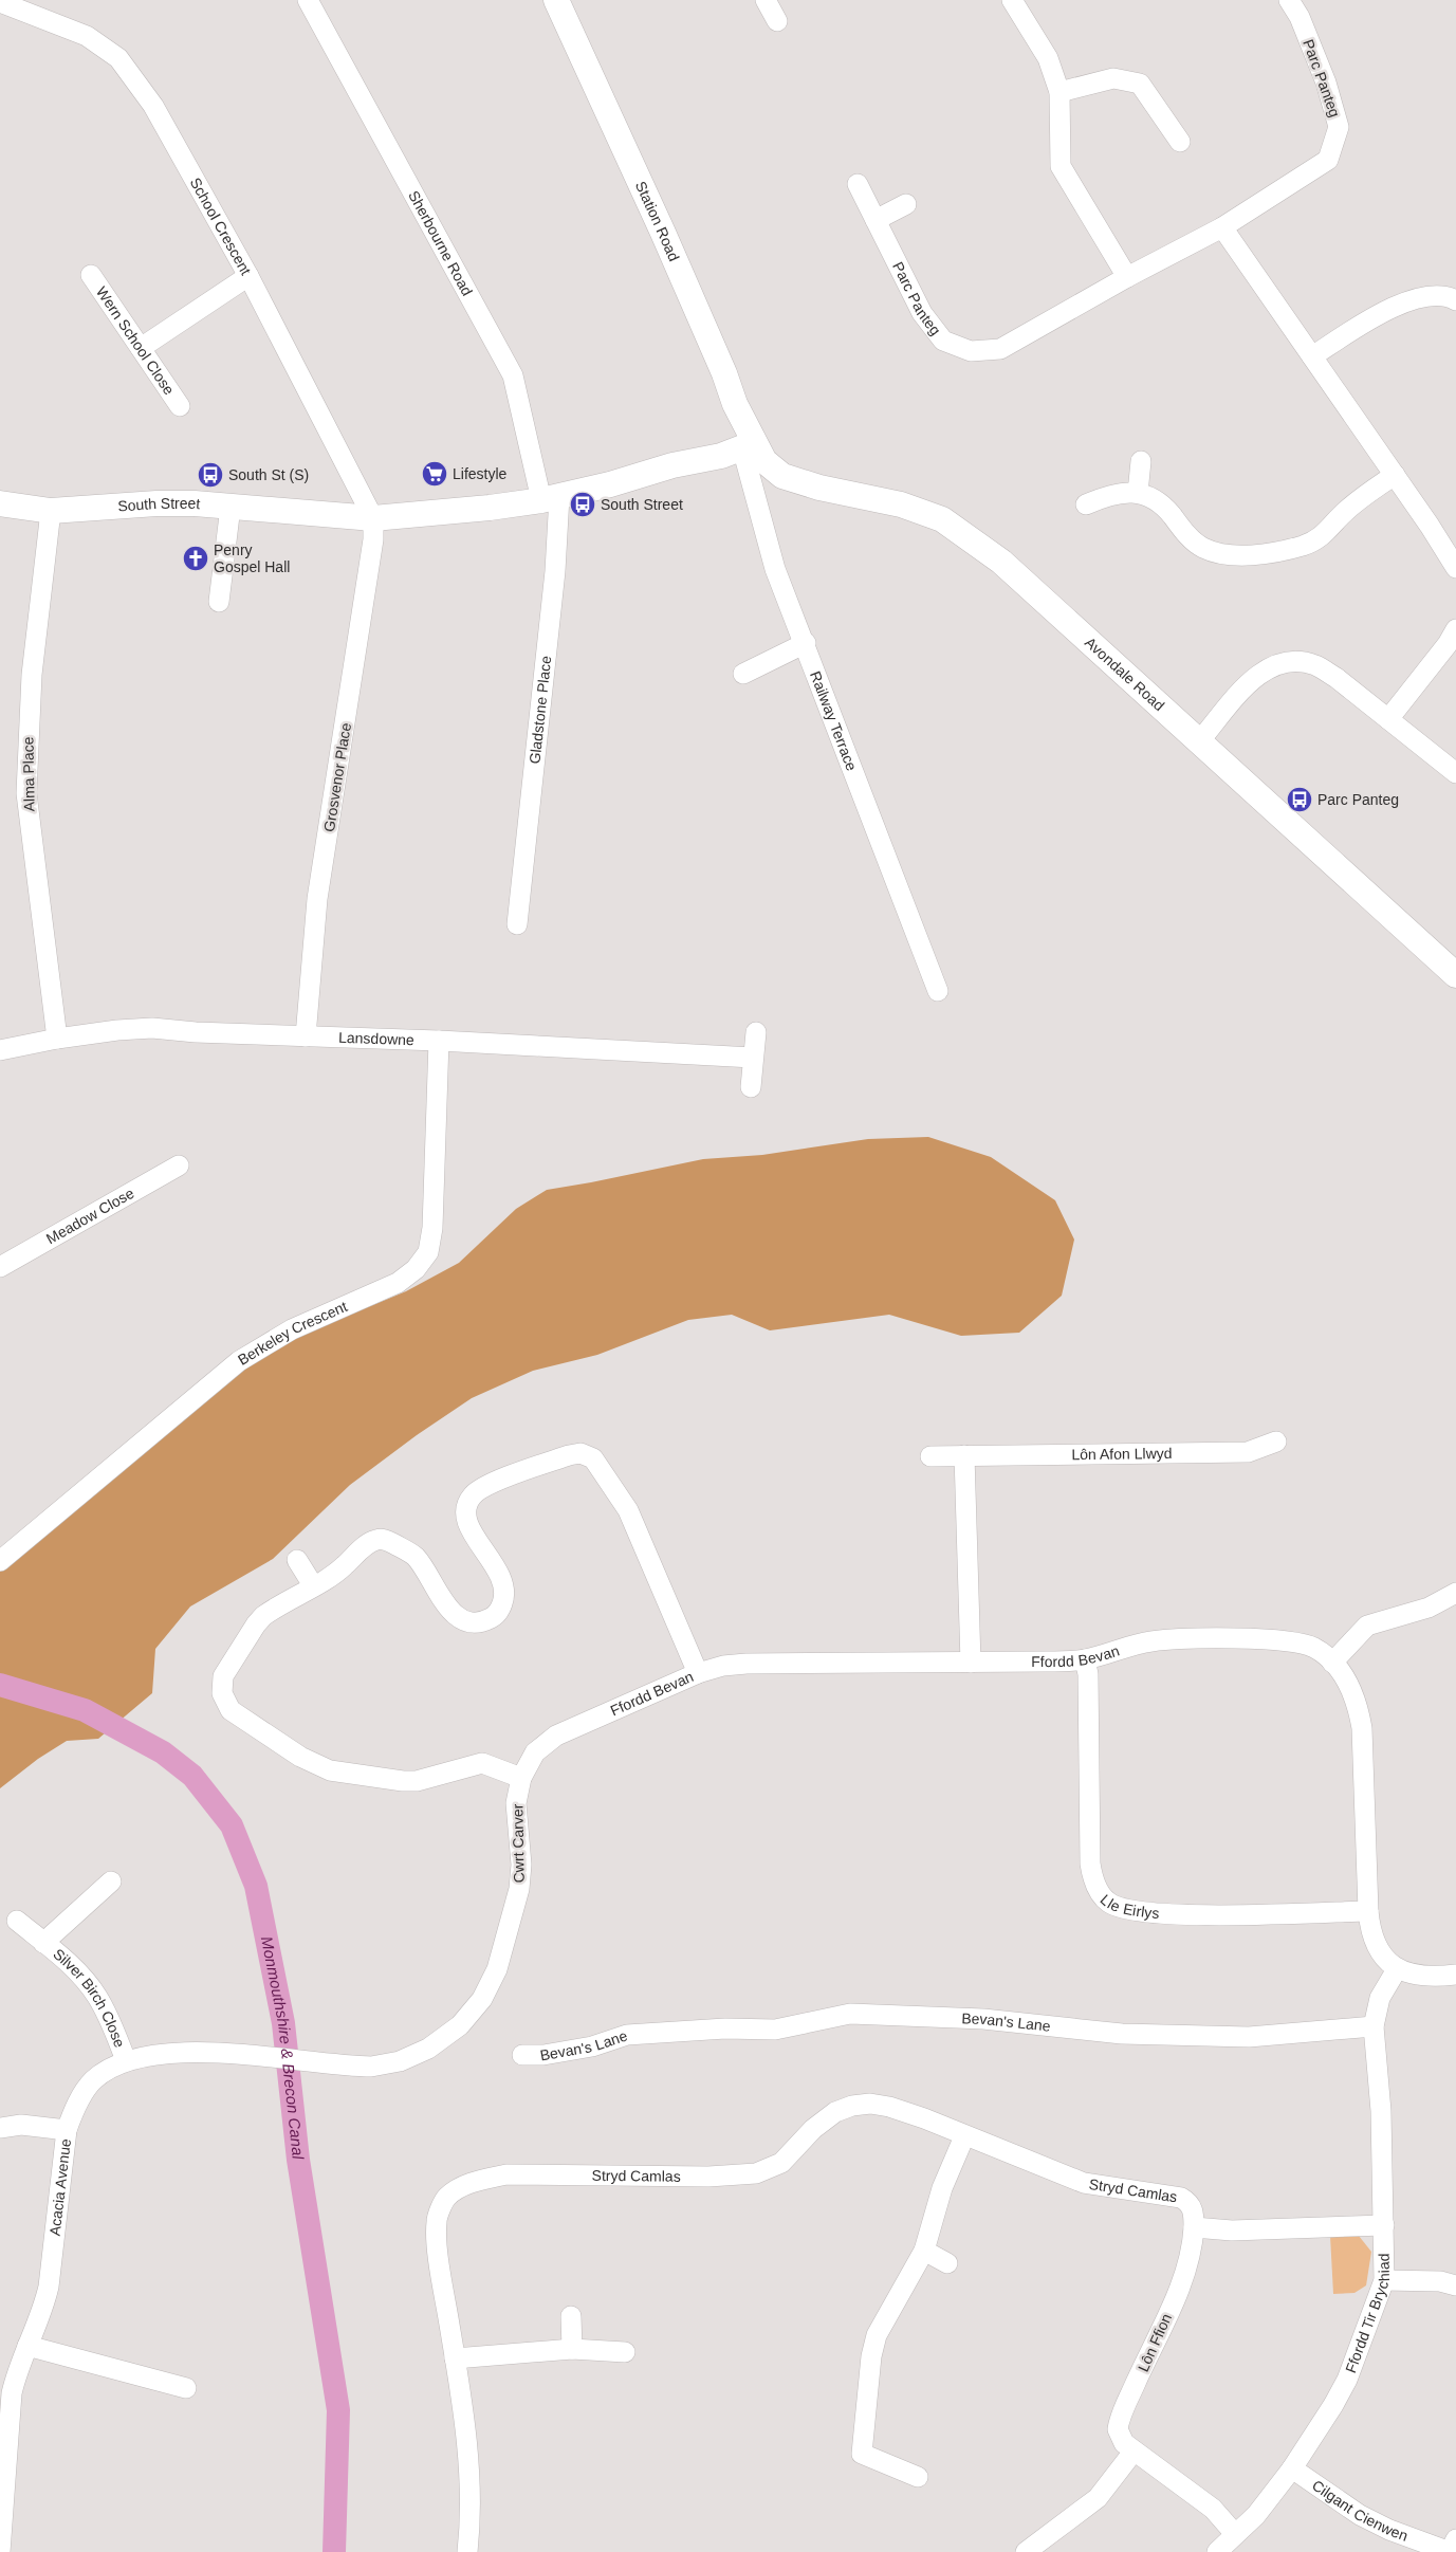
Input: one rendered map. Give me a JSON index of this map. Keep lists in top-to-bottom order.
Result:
{
  "streets": {
    "street": [
      "Parc Panteg",
      "Station Road",
      "School Crescent",
      "Sherbourne Road",
      "Wern School Close",
      "South Street",
      "Avondale Road",
      "Gladstone Place",
      "Railway Terrace",
      "Alma Place",
      "Grosvenor Place",
      "Lansdowne",
      "Meadow Close",
      "Berkeley Crescent",
      "Lôn Afon Llwyd",
      "Ffordd Bevan",
      "Cwrt Carver",
      "Lle Eirlys",
      "Silver Birch Close",
      "Bevan's Lane",
      "Stryd Camlas",
      "Acacia Avenue",
      "Ffordd Tir Brychiad",
      "Lôn Ffion",
      "Cilgant Cienwen"
    ]
  },
  "crossings": [
    ["Station Road", "South Street"],
    ["Station Road", "Avondale Road"],
    ["Station Road", "Railway Terrace"],
    ["School Crescent", "South Street"],
    ["School Crescent", "Grosvenor Place"],
    ["Sherbourne Road", "South Street"],
    ["Sherbourne Road", "Gladstone Place"],
    ["South Street", "Avondale Road"],
    ["South Street", "Gladstone Place"],
    ["South Street", "Railway Terrace"],
    ["South Street", "Alma Place"],
    ["South Street", "Grosvenor Place"],
    ["Avondale Road", "Railway Terrace"],
    ["Alma Place", "Lansdowne"],
    ["Grosvenor Place", "Lansdowne"],
    ["Lansdowne", "Berkeley Crescent"],
    ["Ffordd Bevan", "Cwrt Carver"],
    ["Ffordd Bevan", "Lle Eirlys"],
    ["Cwrt Carver", "Acacia Avenue"],
    ["Silver Birch Close", "Acacia Avenue"],
    ["Bevan's Lane", "Ffordd Tir Brychiad"],
    ["Stryd Camlas", "Lôn Ffion"],
    ["Ffordd Tir Brychiad", "Lôn Ffion"],
    ["Ffordd Tir Brychiad", "Cilgant Cienwen"]
  ],
  "water": ["Monmouthshire & Brecon Canal"],
  "places": {
    "supermarket": ["Lifestyle"],
    "bus stop": ["South St (S)", "South Street", "Parc Panteg"],
    "church": ["Penry Gospel Hall"]
  }
}
